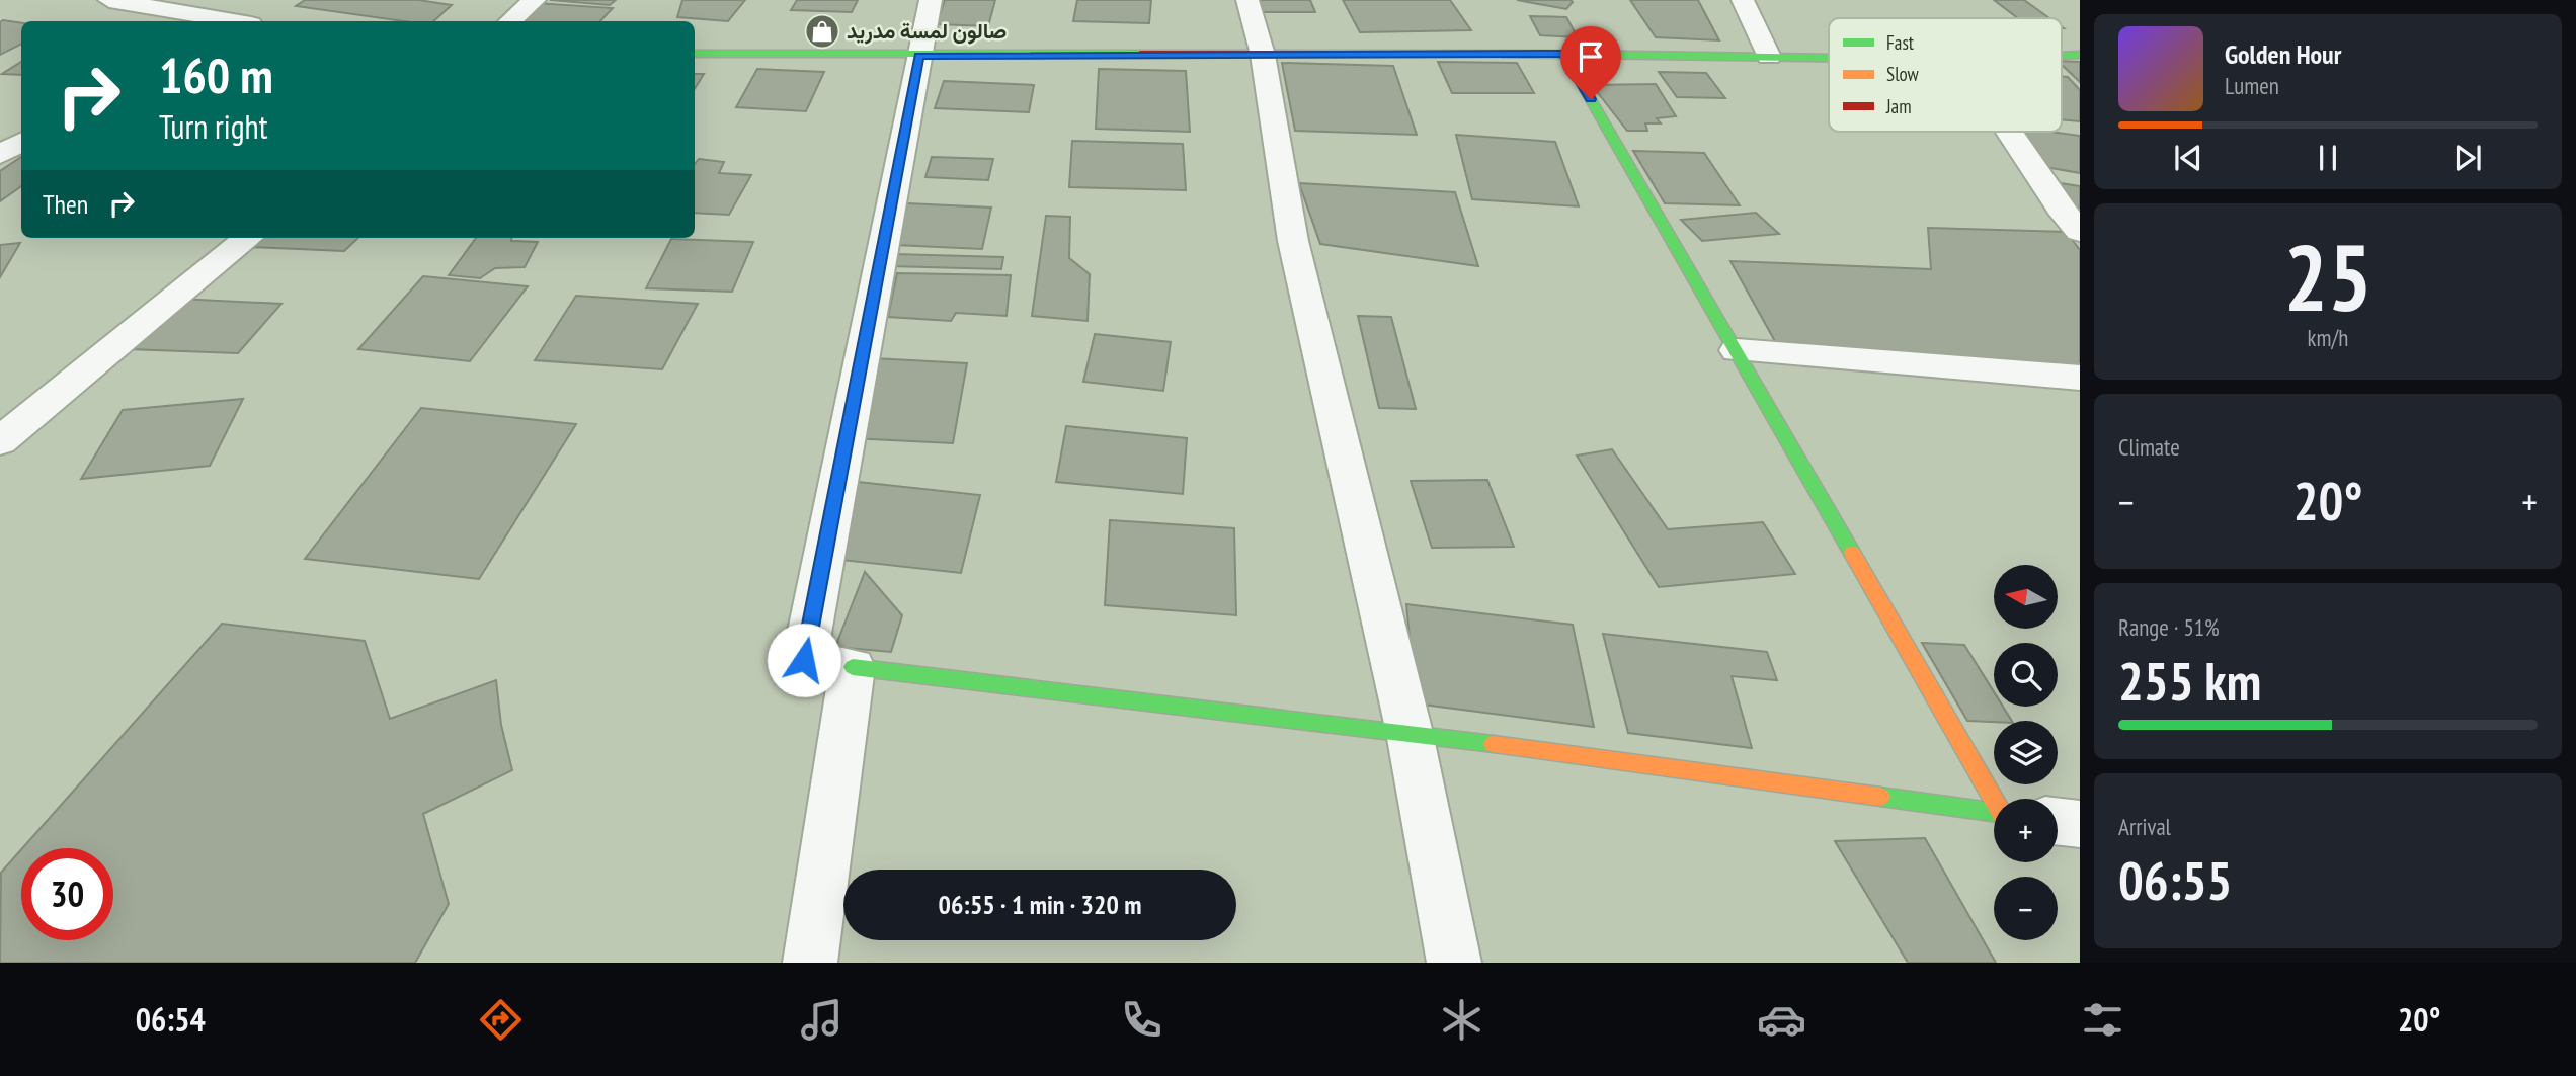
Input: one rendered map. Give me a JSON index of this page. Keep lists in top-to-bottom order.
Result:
{
  "places": {
    "shop": ["صالون لمسة مدريد"]
  },
  "legend": ["Fast", "Slow", "Jam"],
  "north": "left",
  "page": {
    "turn": ["160 m", "Turn right"],
    "song": ["Golden Hour", "Lumen"],
    "then": "Then",
    "tile": [
      ["25", "km/h"],
      "Climate",
      ["Range · 51%", "255 km"],
      ["Arrival", "06:55"]
    ],
    "heat": ["−", "20°", "+"],
    "map_buttons": ["+", "−"],
    "limit": "30",
    "trip": "06:55 · 1 min · 320 m",
    "tabs": ["06:54", "20°"]
  }
}
